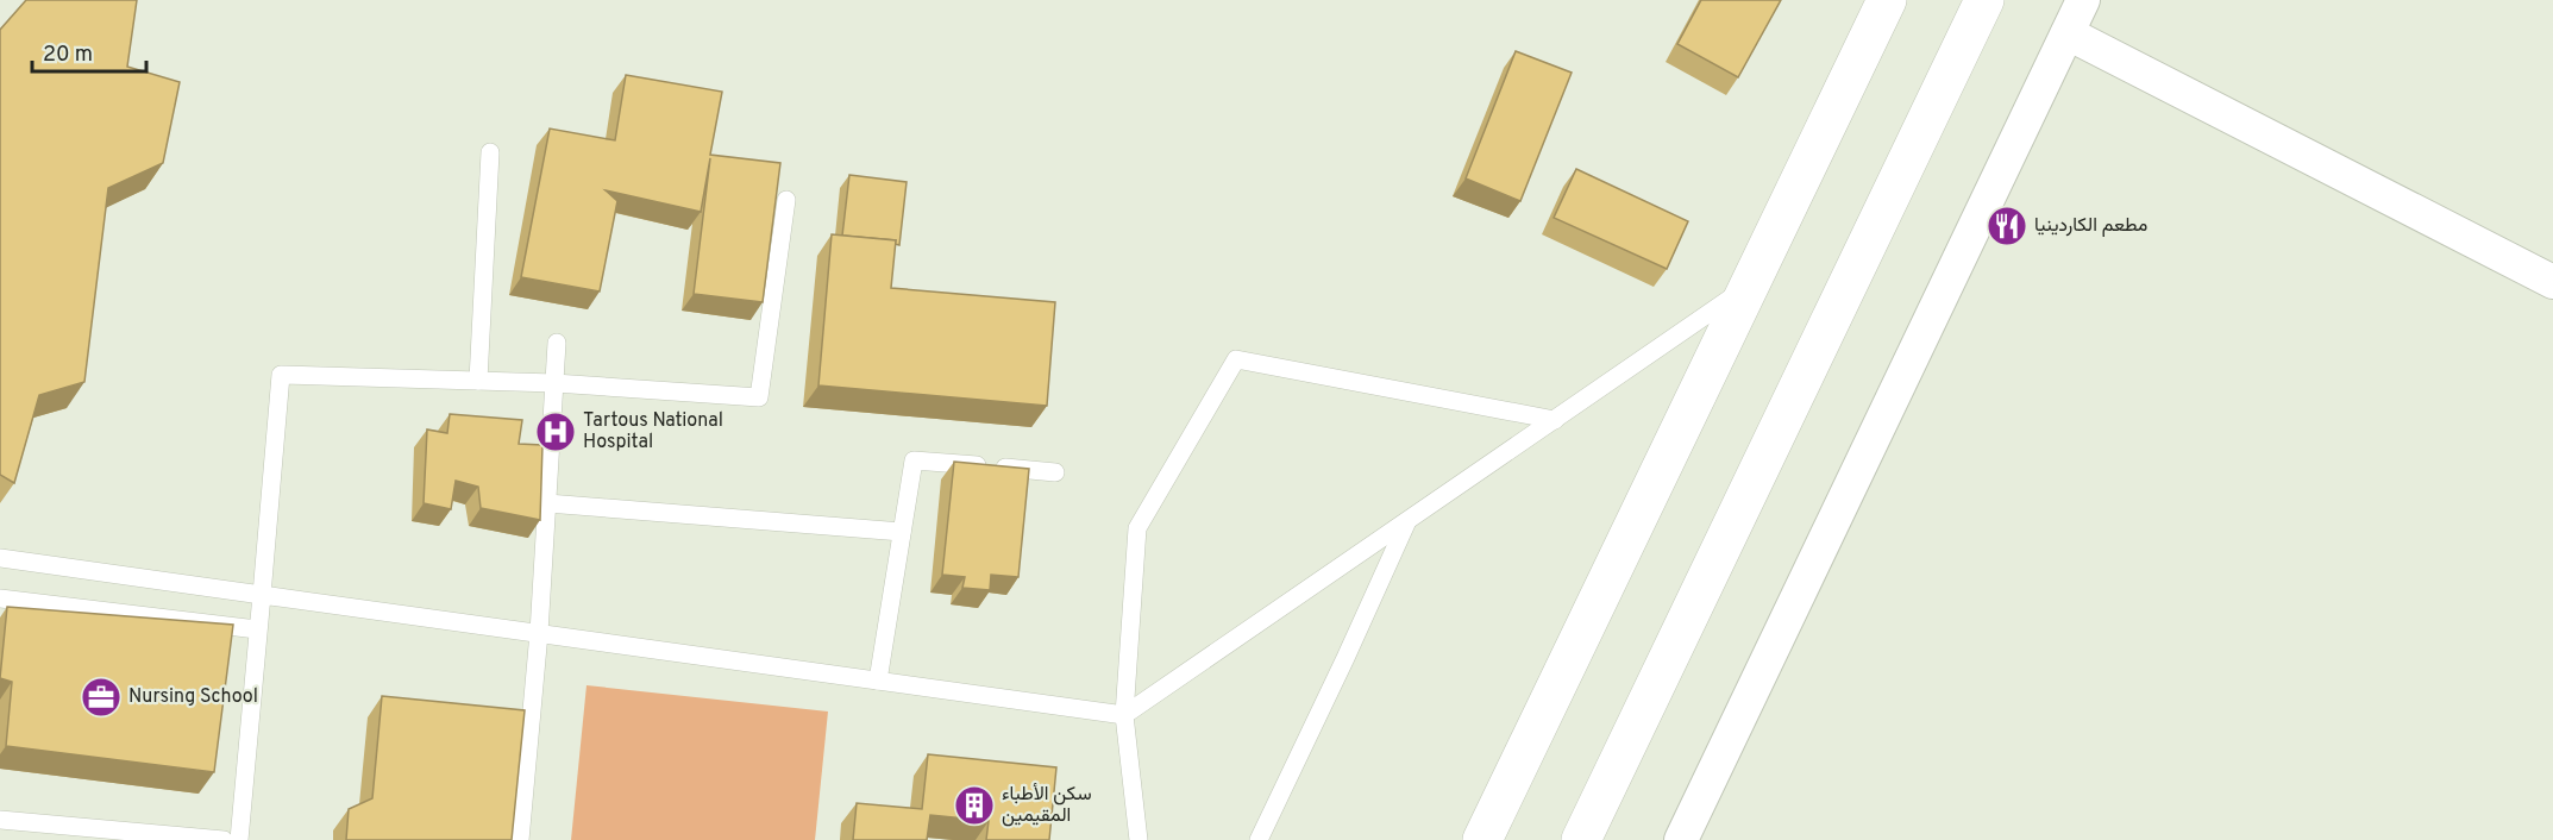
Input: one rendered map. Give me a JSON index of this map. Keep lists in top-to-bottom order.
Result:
{
  "places": {
    "restaurant": ["مطعم الكاردينيا"],
    "hospital": ["Tartous National Hospital"],
    "office": ["Nursing School"],
    "building": ["سكن الأطباء المقيمين"]
  },
  "scale_bar": "20 m"
}
